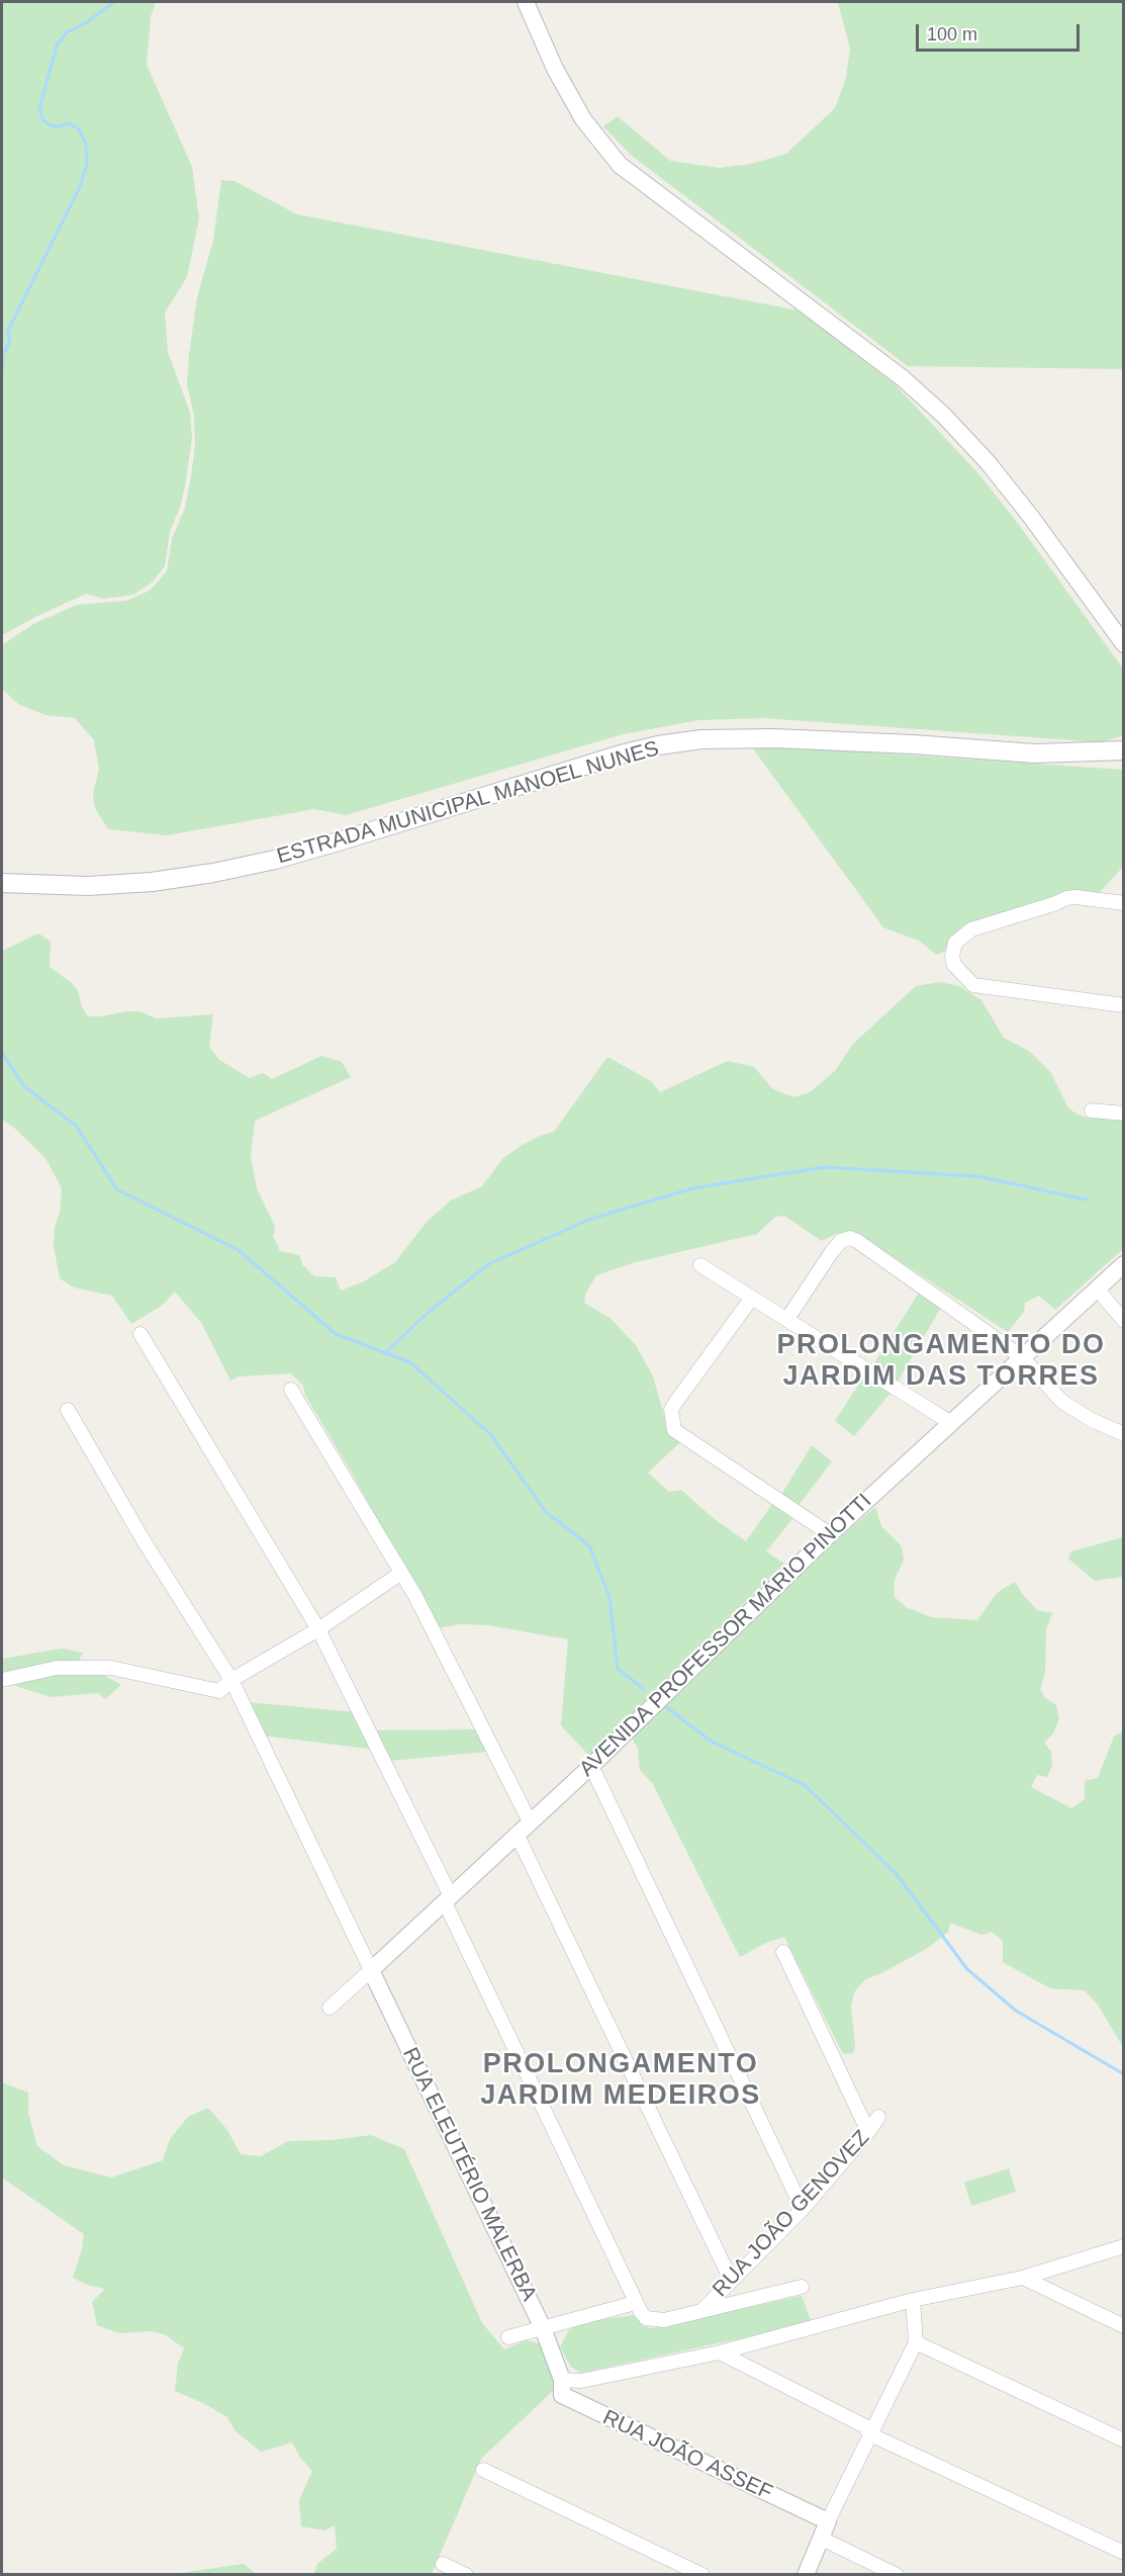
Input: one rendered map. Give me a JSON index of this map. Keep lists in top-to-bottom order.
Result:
{
  "streets": {
    "main road": ["ESTRADA MUNICIPAL MANOEL NUNES"],
    "street": [
      "AVENIDA PROFESSOR MÁRIO PINOTTI",
      "RUA ELEUTÉRIO MALERBA",
      "RUA JOÃO GENOVEZ",
      "RUA JOÃO ASSEF"
    ]
  },
  "crossings": [
    ["AVENIDA PROFESSOR MÁRIO PINOTTI", "RUA ELEUTÉRIO MALERBA"],
    ["RUA ELEUTÉRIO MALERBA", "RUA JOÃO ASSEF"]
  ],
  "districts": ["PROLONGAMENTO DO JARDIM DAS TORRES", "PROLONGAMENTO JARDIM MEDEIROS"],
  "scale_bar": "100 m"
}
